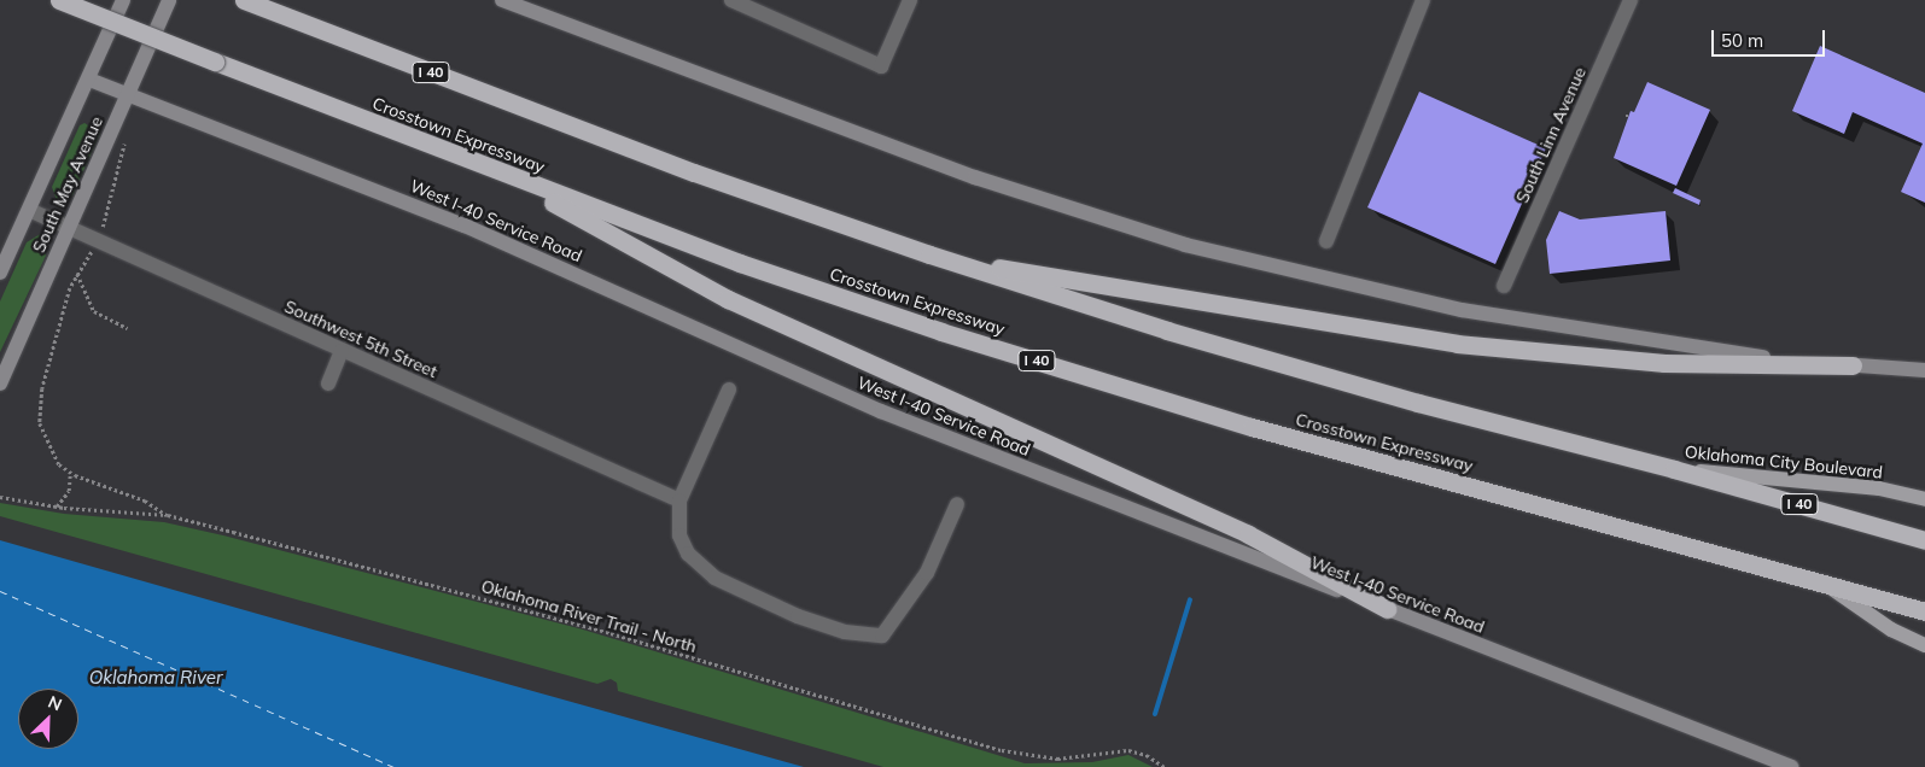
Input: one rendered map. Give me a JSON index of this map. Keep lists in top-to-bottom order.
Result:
{
  "streets": {
    "highway": ["I 40", "Crosstown Expressway"],
    "main road": ["South May Avenue", "West I-40 Service Road", "Oklahoma City Boulevard"],
    "street": ["South Linn Avenue", "Southwest 5th Street"],
    "path": ["Oklahoma River Trail - North"]
  },
  "crossings": [
    ["I 40", "Oklahoma City Boulevard"],
    ["South May Avenue", "West I-40 Service Road"],
    ["South May Avenue", "Southwest 5th Street"]
  ],
  "water": ["Oklahoma River"],
  "scale_bar": "50 m",
  "north": "top right"
}
